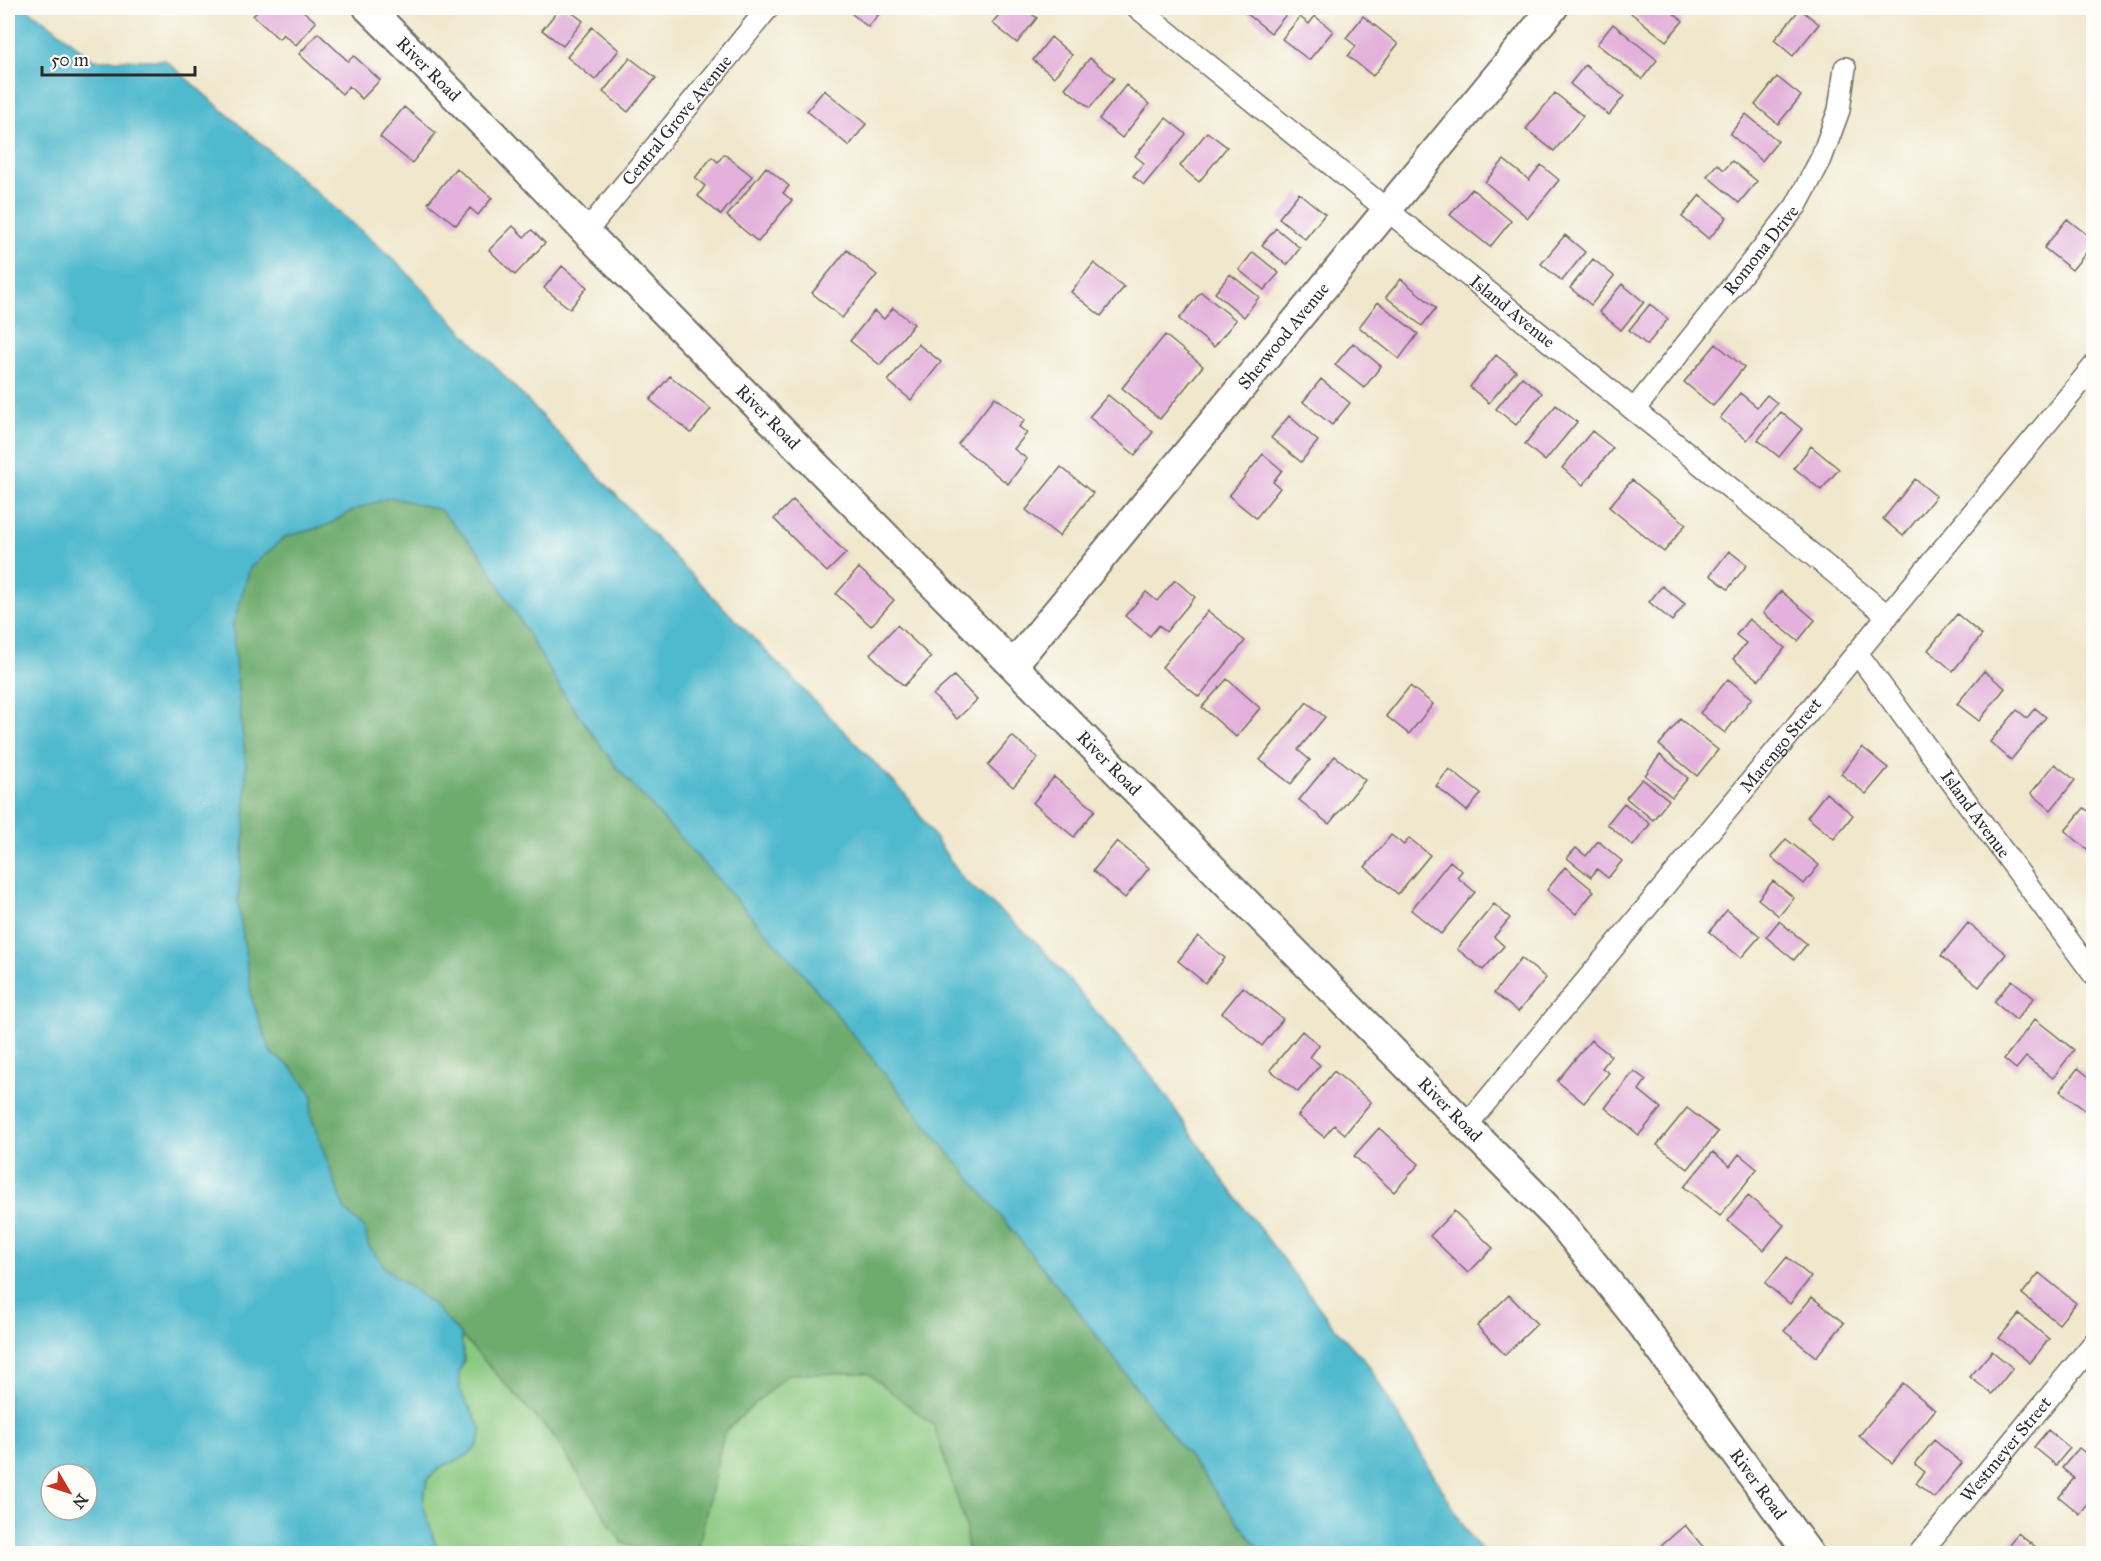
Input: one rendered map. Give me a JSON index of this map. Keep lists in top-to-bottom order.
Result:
{
  "streets": {
    "street": [
      "River Road",
      "Central Grove Avenue",
      "Romona Drive",
      "Island Avenue",
      "Sherwood Avenue",
      "Marengo Street",
      "Westmeyer Street"
    ]
  },
  "crossings": [
    ["River Road", "Central Grove Avenue"],
    ["River Road", "Sherwood Avenue"],
    ["River Road", "Marengo Street"],
    ["Romona Drive", "Island Avenue"],
    ["Island Avenue", "Sherwood Avenue"],
    ["Island Avenue", "Marengo Street"]
  ],
  "scale_bar": "50 m",
  "north": "bottom right"
}
